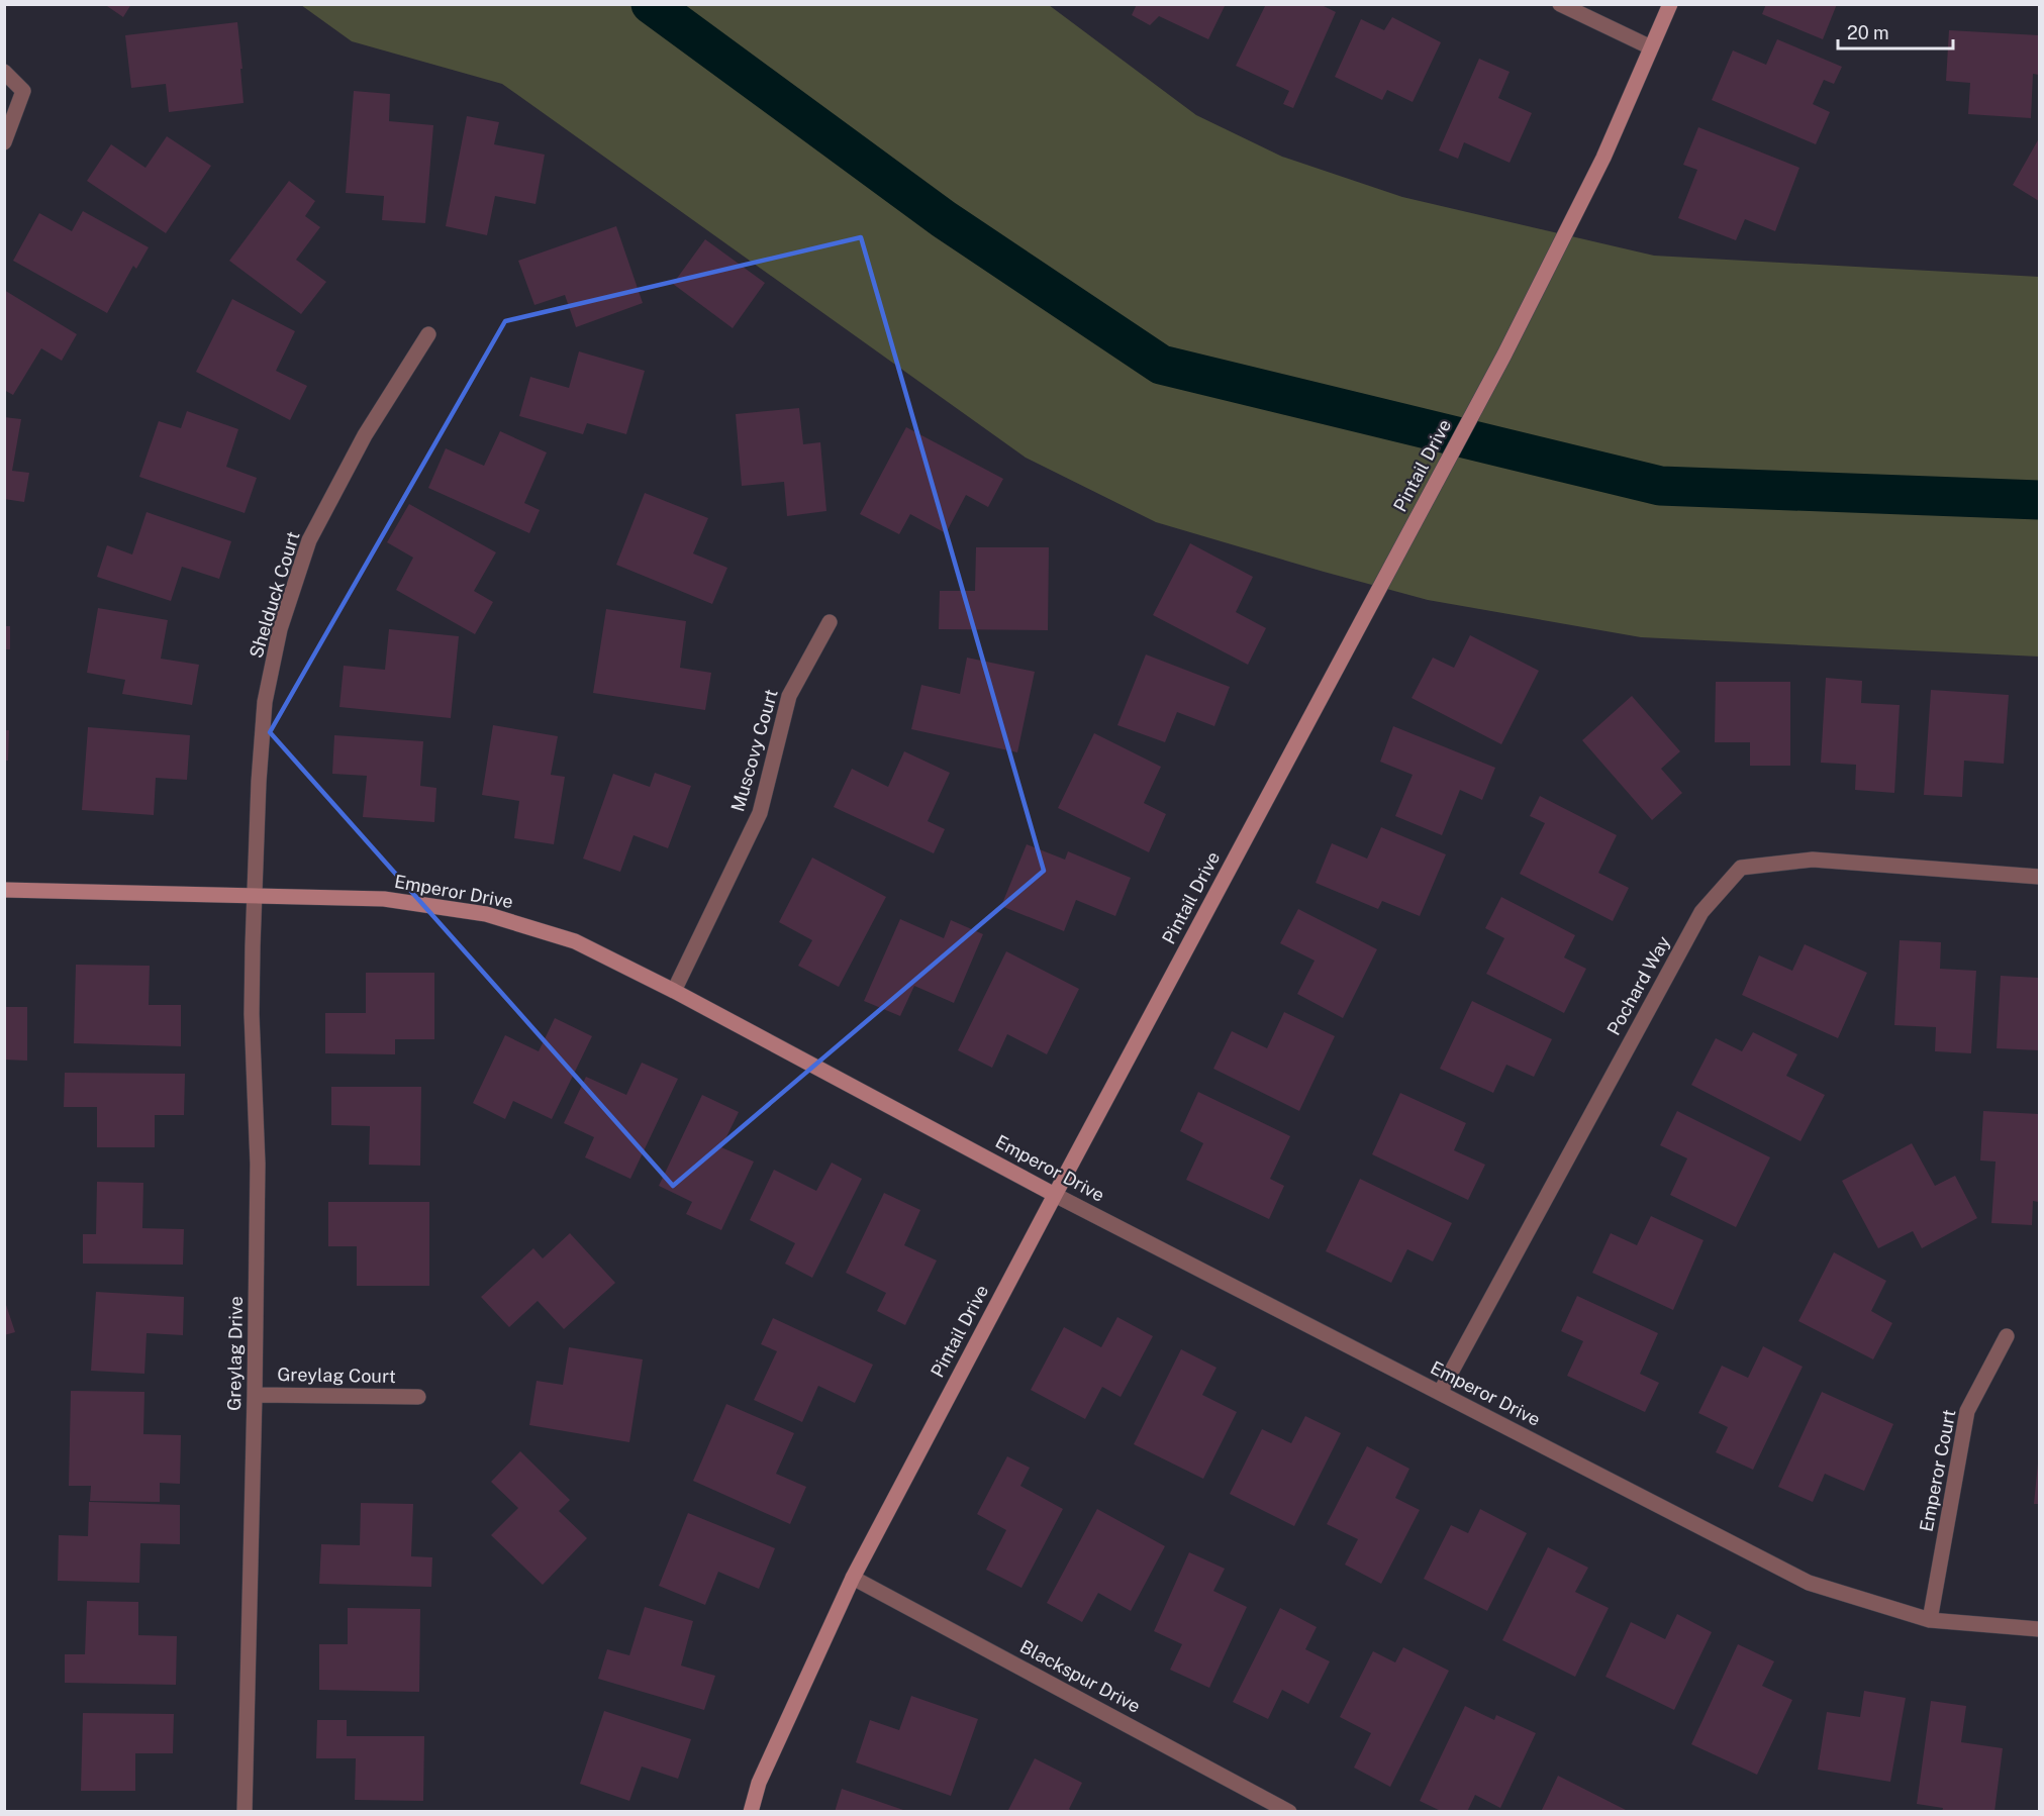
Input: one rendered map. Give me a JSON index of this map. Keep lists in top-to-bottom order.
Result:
{
  "streets": {
    "street": [
      "Pintail Drive",
      "Shelduck Court",
      "Muscovy Court",
      "Emperor Drive",
      "Pochard Way",
      "Greylag Drive",
      "Greylag Court",
      "Emperor Court",
      "Blackspur Drive"
    ]
  },
  "crossings": [
    ["Pintail Drive", "Emperor Drive"],
    ["Pintail Drive", "Blackspur Drive"],
    ["Shelduck Court", "Emperor Drive"],
    ["Shelduck Court", "Greylag Drive"],
    ["Muscovy Court", "Emperor Drive"],
    ["Emperor Drive", "Pochard Way"],
    ["Emperor Drive", "Greylag Drive"],
    ["Emperor Drive", "Emperor Court"],
    ["Greylag Drive", "Greylag Court"]
  ],
  "scale_bar": "20 m"
}
